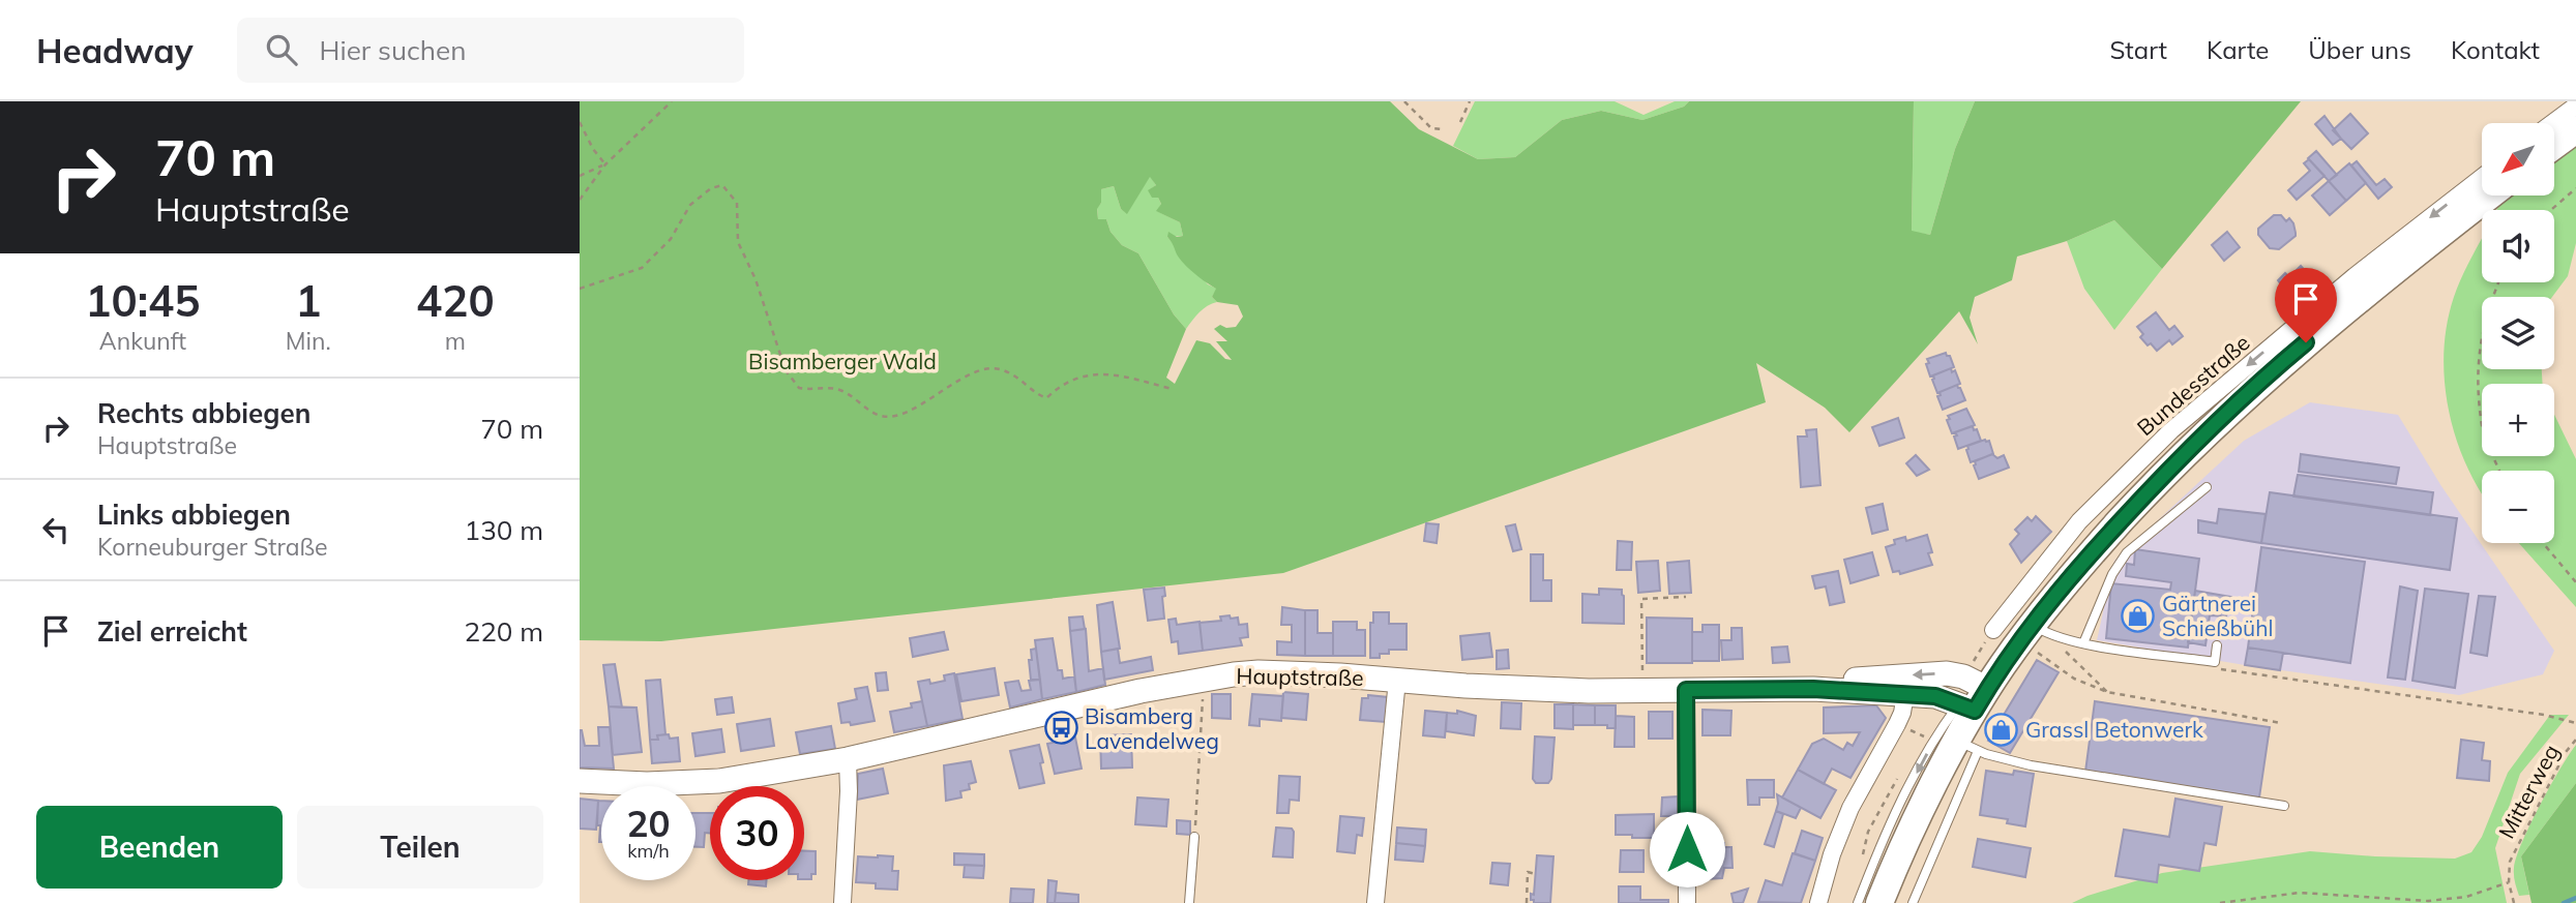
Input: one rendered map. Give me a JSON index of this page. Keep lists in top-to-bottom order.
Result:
{
  "streets": {
    "main road": ["Hauptstraße"],
    "street": ["Bundesstraße"],
    "path": ["Mitterweg"]
  },
  "one_way": ["Bundesstraße"],
  "parks": ["Bisamberger Wald"],
  "places": {
    "shop": ["Gärtnerei Schießbühl", "Grassl Betonwerk"],
    "bus stop": ["Bisamberg Lavendelweg"]
  },
  "north": "bottom left",
  "page": {
    "header": "Headway",
    "search": "Hier suchen",
    "nav": [
      "Start",
      "Karte",
      "Über uns",
      "Kontakt"
    ],
    "turn": ["70 m", "Hauptstraße"],
    "map_buttons": ["+", "−"],
    "eta": [
      "10:45",
      "Ankunft",
      "1",
      "Min.",
      "420",
      "m"
    ],
    "list": [
      {
        "name": "Rechts abbiegen",
        "note": "Hauptstraße",
        "value": "70 m"
      },
      {
        "name": "Links abbiegen",
        "note": "Korneuburger Straße",
        "value": "130 m"
      },
      {
        "name": "Ziel erreicht",
        "value": "220 m"
      }
    ],
    "speed": "20 km/h",
    "limit": "30",
    "buttons": ["Beenden", "Teilen"]
  }
}
